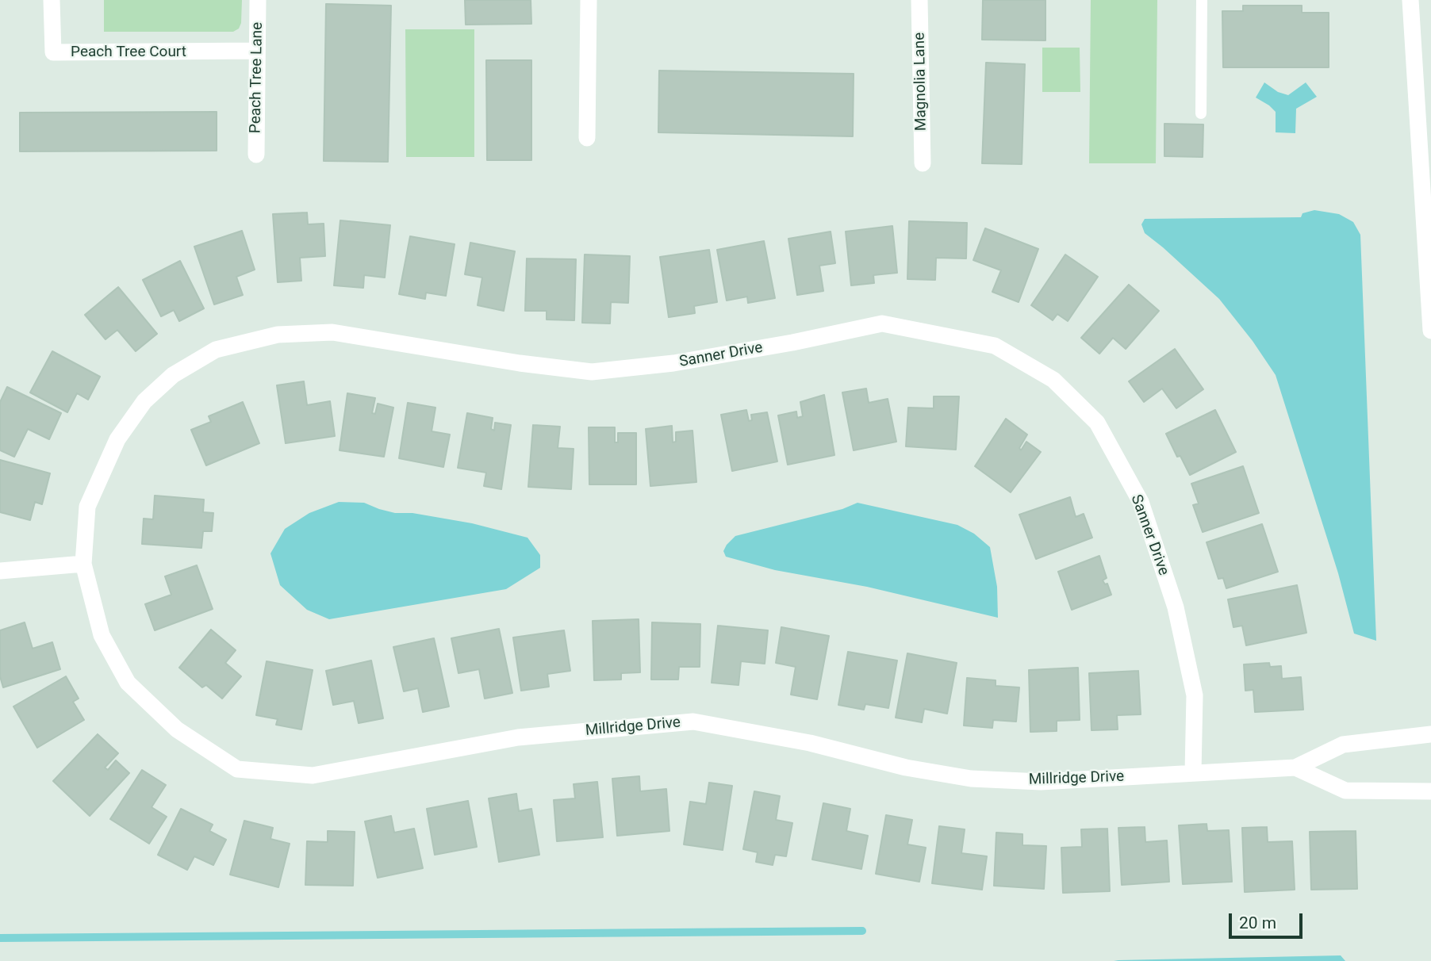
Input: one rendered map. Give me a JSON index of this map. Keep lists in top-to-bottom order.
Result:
{
  "streets": {
    "street": [
      "Peach Tree Court",
      "Peach Tree Lane",
      "Magnolia Lane",
      "Sanner Drive",
      "Millridge Drive"
    ]
  },
  "crossings": [
    ["Peach Tree Court", "Peach Tree Lane"],
    ["Sanner Drive", "Millridge Drive"]
  ],
  "scale_bar": "20 m"
}
